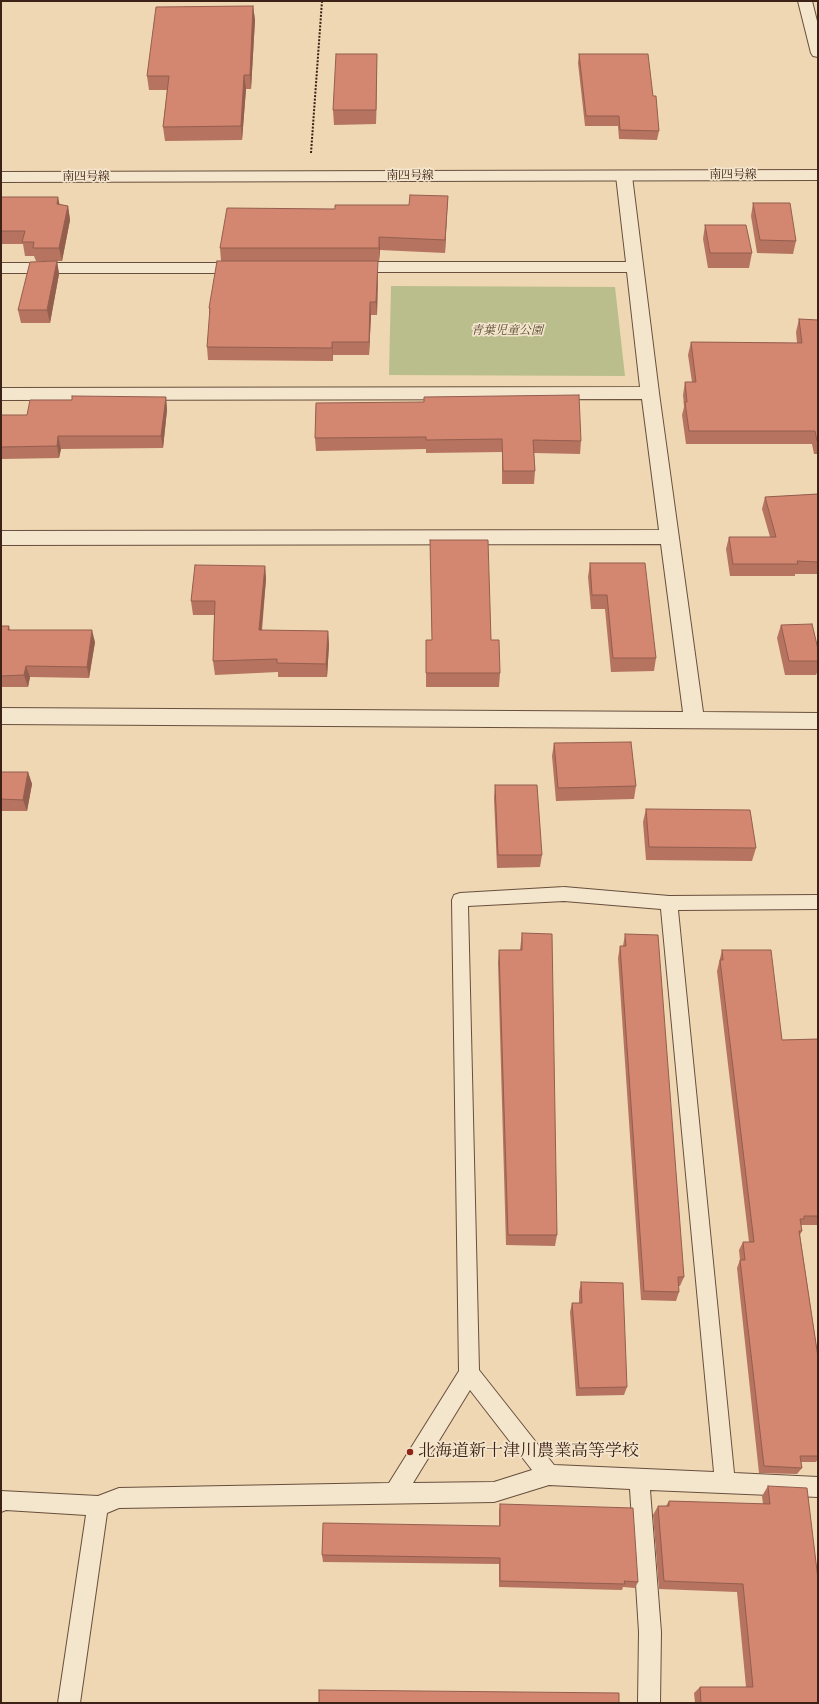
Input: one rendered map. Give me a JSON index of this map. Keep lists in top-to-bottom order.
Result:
{
  "streets": {
    "street": ["南四号線"]
  },
  "parks": ["青葉児童公園"],
  "places": ["北海道新十津川農業高等学校"]
}
